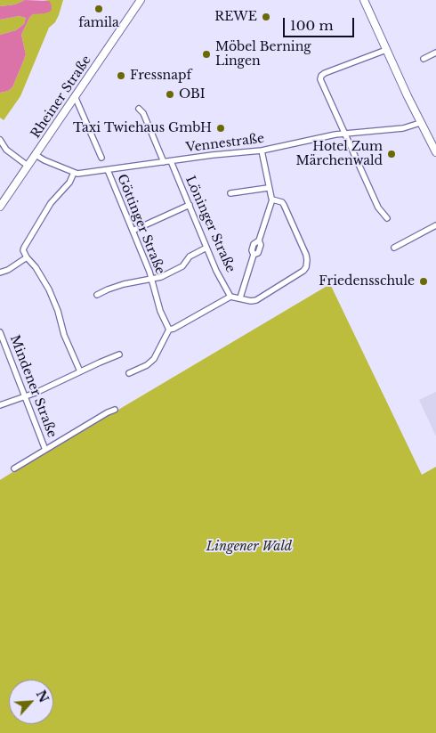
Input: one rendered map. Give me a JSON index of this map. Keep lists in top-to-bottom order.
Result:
{
  "streets": {
    "main road": ["Rheiner Straße"],
    "street": [
      "Vennestraße",
      "Göttinger Straße",
      "Löninger Straße",
      "Mindener Straße"
    ]
  },
  "crossings": [
    ["Rheiner Straße", "Vennestraße"],
    ["Vennestraße", "Göttinger Straße"],
    ["Vennestraße", "Löninger Straße"]
  ],
  "parks": ["Lingener Wald"],
  "places": [
    "famila",
    "REWE",
    "Möbel Berning Lingen",
    "Fressnapf",
    "OBI",
    "Taxi Twiehaus GmbH",
    "Hotel Zum Märchenwald",
    "Friedensschule"
  ],
  "scale_bar": "100 m",
  "north": "top right"
}
